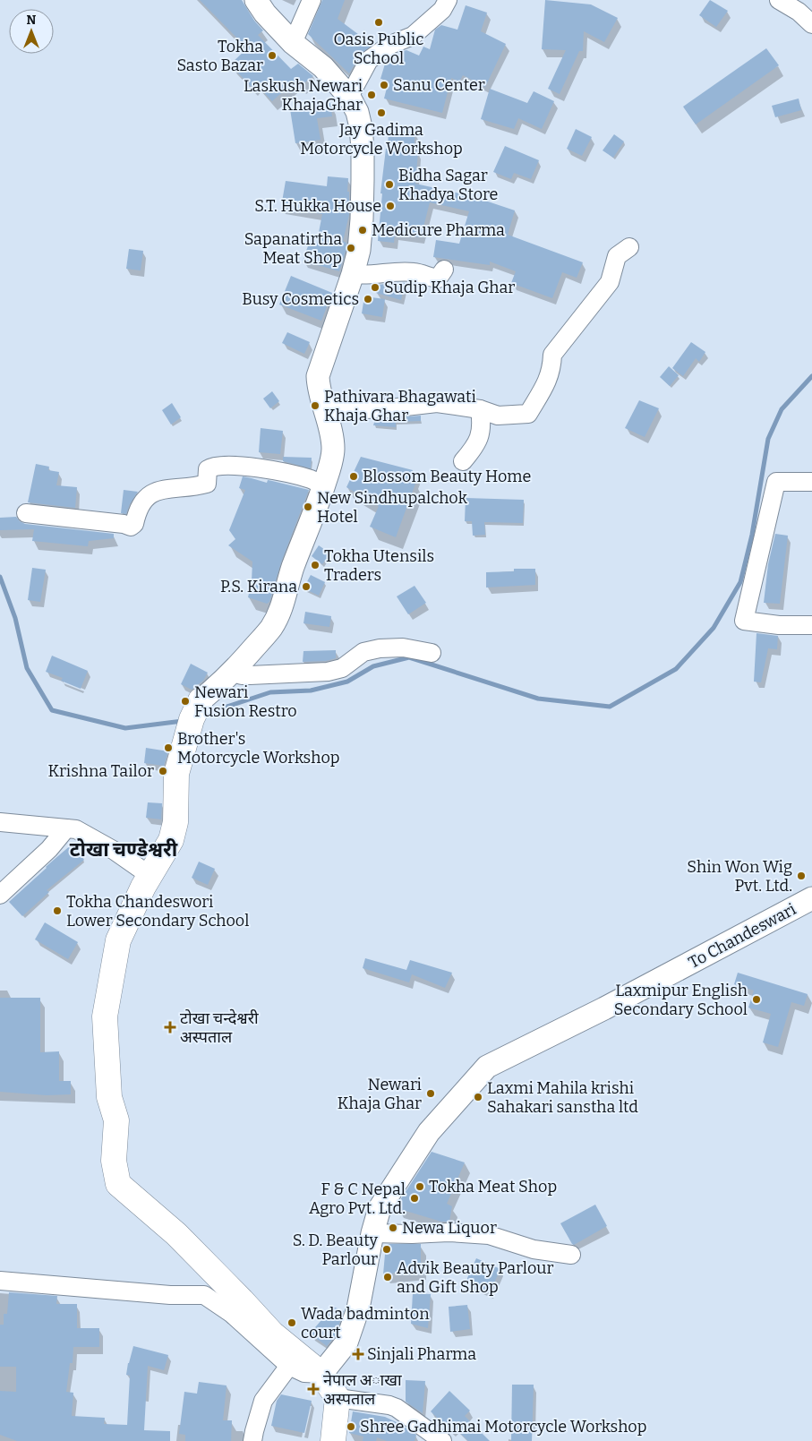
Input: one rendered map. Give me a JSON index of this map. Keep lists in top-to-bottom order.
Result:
{
  "streets": {
    "street": ["To Chandeswari"]
  },
  "districts": ["टोखा चण्डेश्वरी"],
  "places": {
    "other": [
      "Oasis Public School",
      "Tokha Sasto Bazar",
      "Sanu Center",
      "Laskush Newari KhajaGhar",
      "Jay Gadima Motorcycle Workshop",
      "Bidha Sagar Khadya Store",
      "S.T. Hukka House",
      "Medicure Pharma",
      "Sapanatirtha Meat Shop",
      "Sudip Khaja Ghar",
      "Busy Cosmetics",
      "Pathivara Bhagawati Khaja Ghar",
      "Blossom Beauty Home",
      "New Sindhupalchok Hotel",
      "Tokha Utensils Traders",
      "P.S. Kirana",
      "Newari Fusion Restro",
      "Brother's Motorcycle Workshop",
      "Krishna Tailor",
      "Shin Won Wig Pvt. Ltd.",
      "Tokha Chandeswori Lower Secondary School",
      "Laxmipur English Secondary School",
      "Newari Khaja Ghar",
      "Laxmi Mahila krishi Sahakari sanstha ltd",
      "Tokha Meat Shop",
      "F & C Nepal Agro Pvt. Ltd.",
      "Newa Liquor",
      "S. D. Beauty Parlour",
      "Advik Beauty Parlour and Gift Shop",
      "Wada badminton court",
      "Shree Gadhimai Motorcycle Workshop"
    ],
    "health": ["टोखा चन्देश्वरी अस्पताल", "Sinjali Pharma", "नेपाल अाखा अस्पताल"]
  },
  "north": "top"
}
